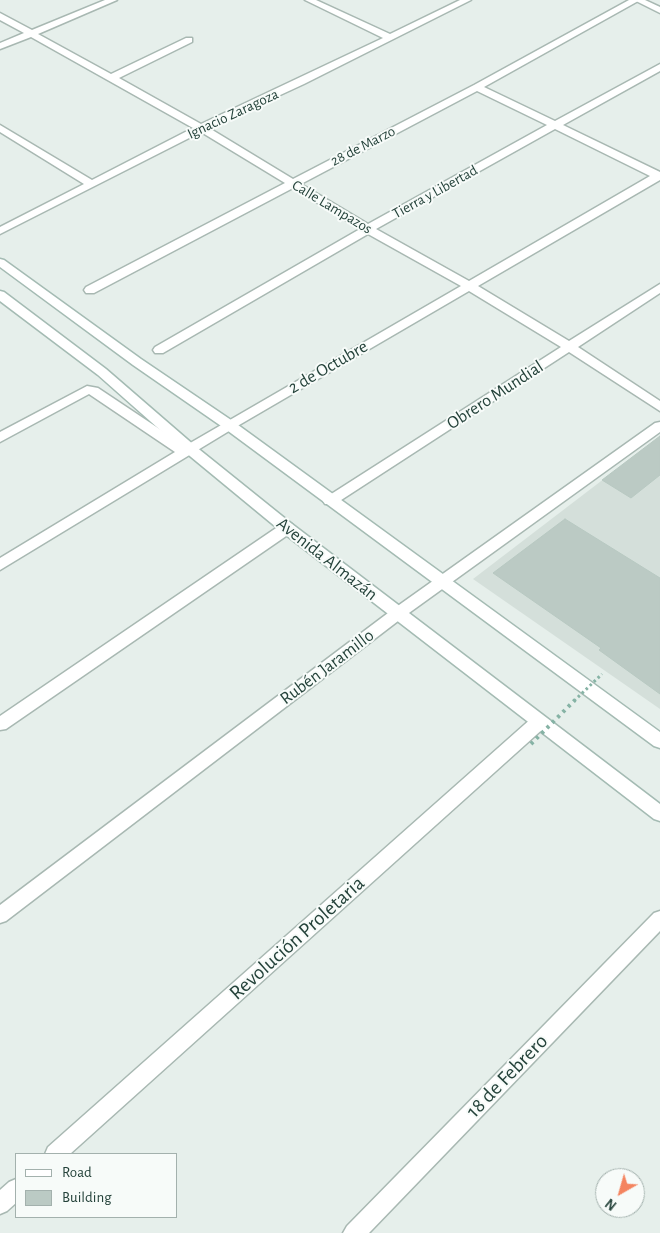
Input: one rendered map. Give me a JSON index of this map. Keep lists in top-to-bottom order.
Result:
{
  "streets": {
    "street": [
      "Ignacio Zaragoza",
      "28 de Marzo",
      "Tierra y Libertad",
      "Calle Lampazos",
      "2 de Octubre",
      "Obrero Mundial",
      "Avenida Almazán",
      "Rubén Jaramillo",
      "Revolución Proletaria",
      "18 de Febrero"
    ]
  },
  "crossings": [
    ["Ignacio Zaragoza", "Calle Lampazos"],
    ["28 de Marzo", "Calle Lampazos"],
    ["Tierra y Libertad", "Calle Lampazos"],
    ["Calle Lampazos", "2 de Octubre"],
    ["Calle Lampazos", "Obrero Mundial"],
    ["2 de Octubre", "Avenida Almazán"],
    ["Avenida Almazán", "Rubén Jaramillo"],
    ["Avenida Almazán", "Revolución Proletaria"]
  ],
  "legend": ["Road", "Building"],
  "north": "bottom left"
}
